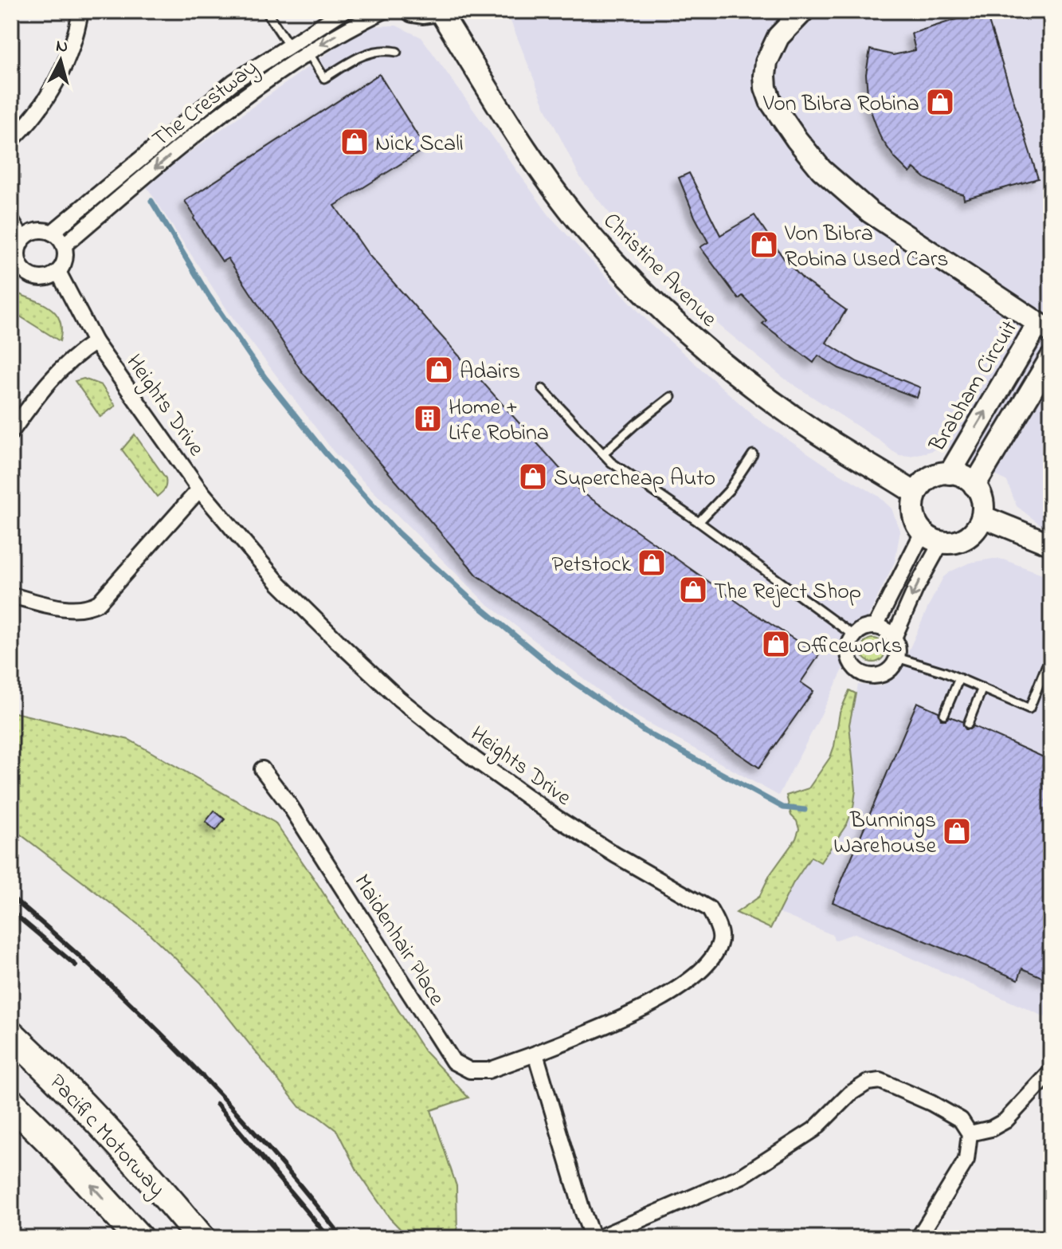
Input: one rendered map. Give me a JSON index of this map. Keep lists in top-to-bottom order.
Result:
{
  "streets": {
    "highway": ["Pacific Motorway"],
    "street": [
      "The Crestway",
      "Christine Avenue",
      "Brabham Circuit",
      "Heights Drive",
      "Maidenhair Place"
    ]
  },
  "crossings": [
    ["The Crestway", "Heights Drive"],
    ["Christine Avenue", "Brabham Circuit"],
    ["Heights Drive", "Maidenhair Place"]
  ],
  "places": {
    "shop": [
      "Von Bibra Robina",
      "Nick Scali",
      "Von Bibra Robina Used Cars",
      "Adairs",
      "Supercheap Auto",
      "Petstock",
      "The Reject Shop",
      "Officeworks",
      "Bunnings Warehouse"
    ],
    "building": ["Home + Life Robina"]
  },
  "north": "top"
}
